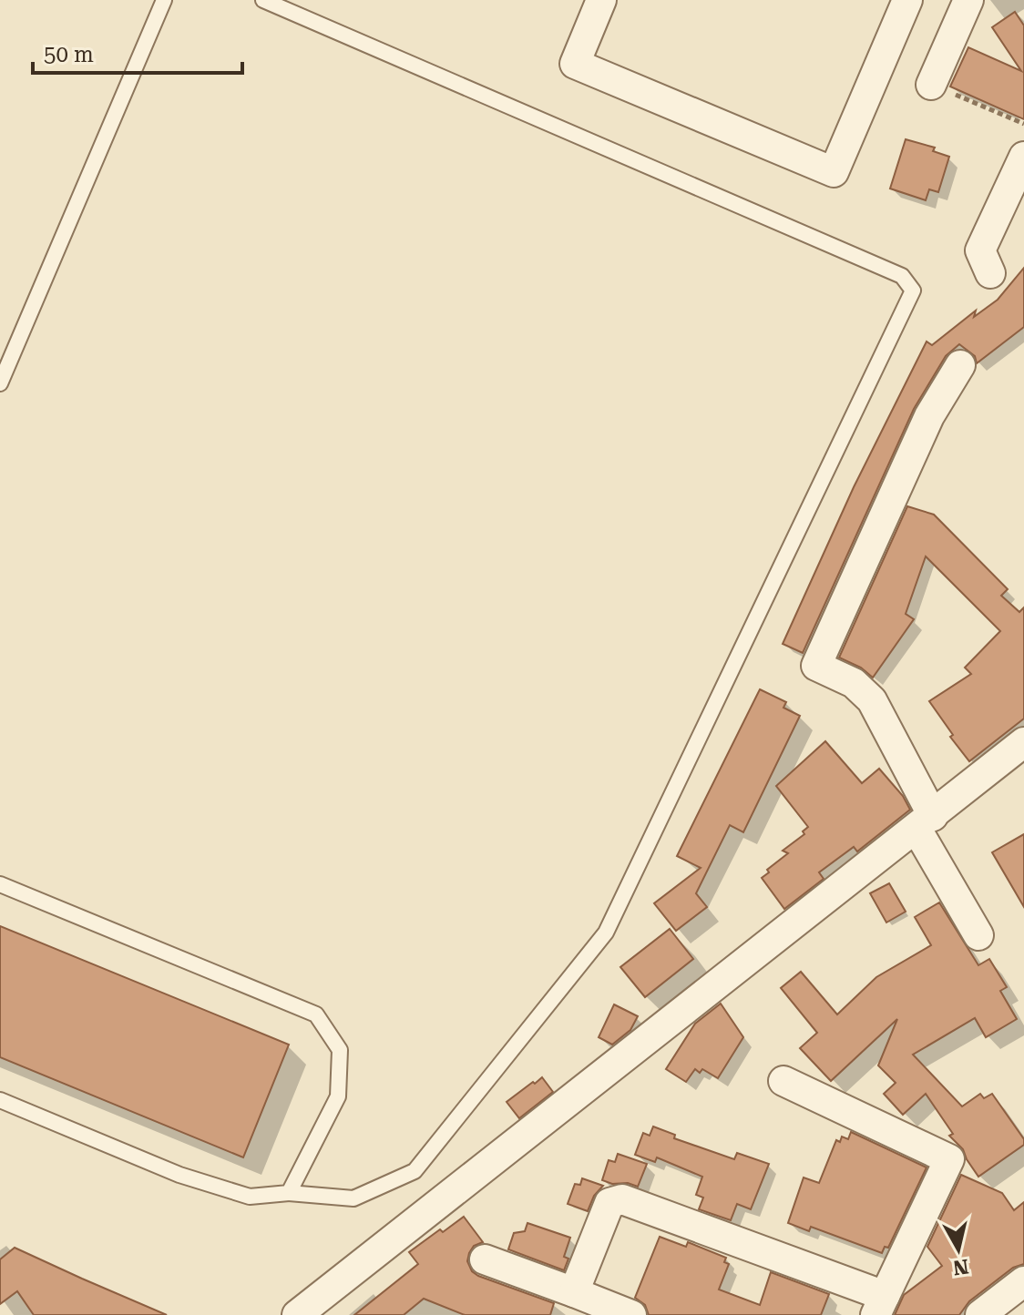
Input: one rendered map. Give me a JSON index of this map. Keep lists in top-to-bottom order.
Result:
{
  "scale_bar": "50 m",
  "north": "bottom"
}
